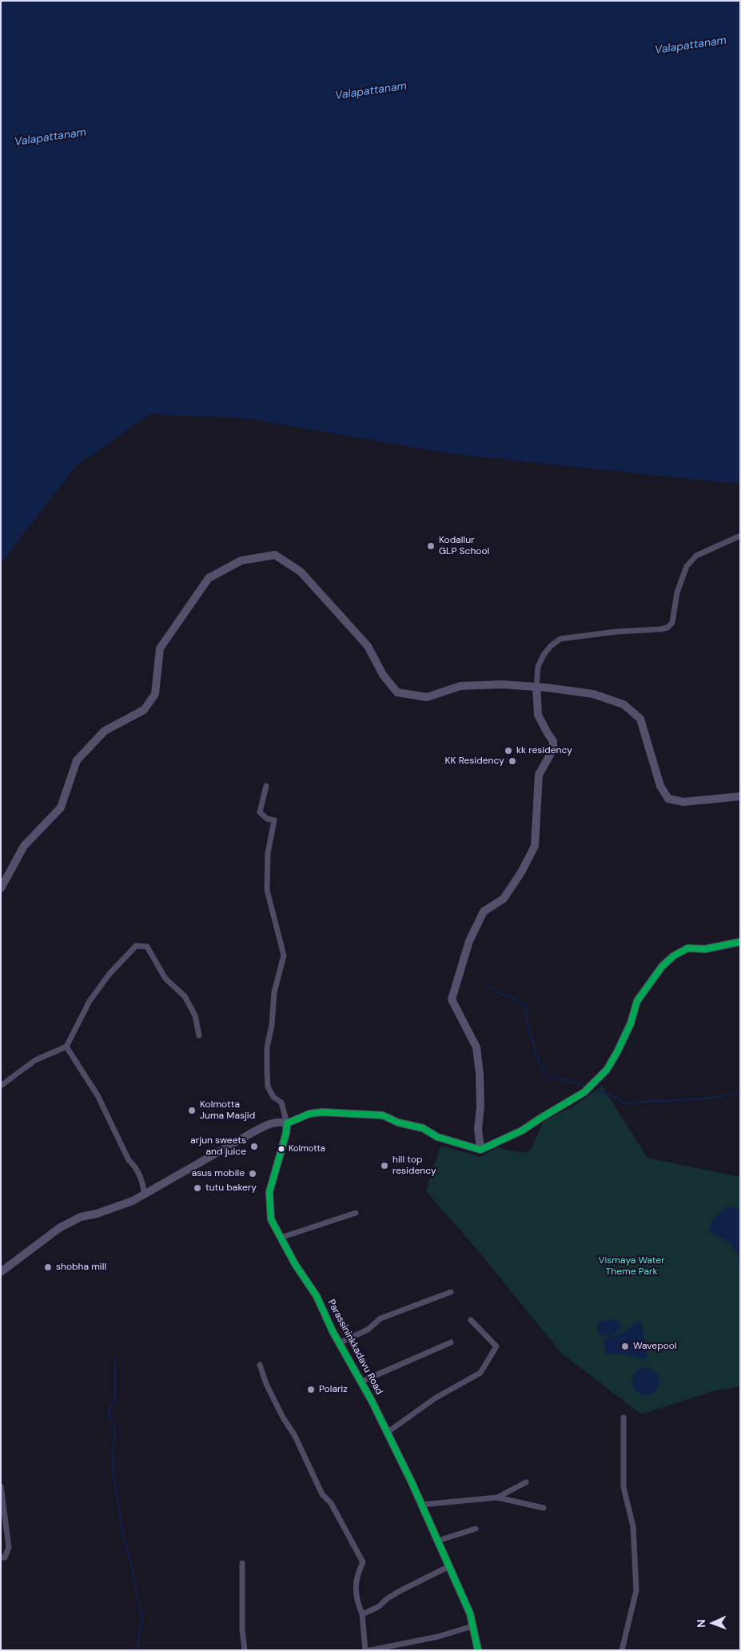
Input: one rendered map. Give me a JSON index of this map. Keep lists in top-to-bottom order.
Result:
{
  "streets": {
    "street": ["Parassininkkadavu Road"]
  },
  "water": ["Valapattanam"],
  "parks": ["Vismaya Water Theme Park"],
  "places": [
    "Kodallur GLP School",
    "kk residency",
    "KK Residency",
    "Kolmotta Juma Masjid",
    "arjun sweets and juice",
    "Kolmotta",
    "hill top residency",
    "asus mobile",
    "tutu bakery",
    "shobha mill",
    "Wavepool",
    "Polariz"
  ],
  "north": "left"
}
